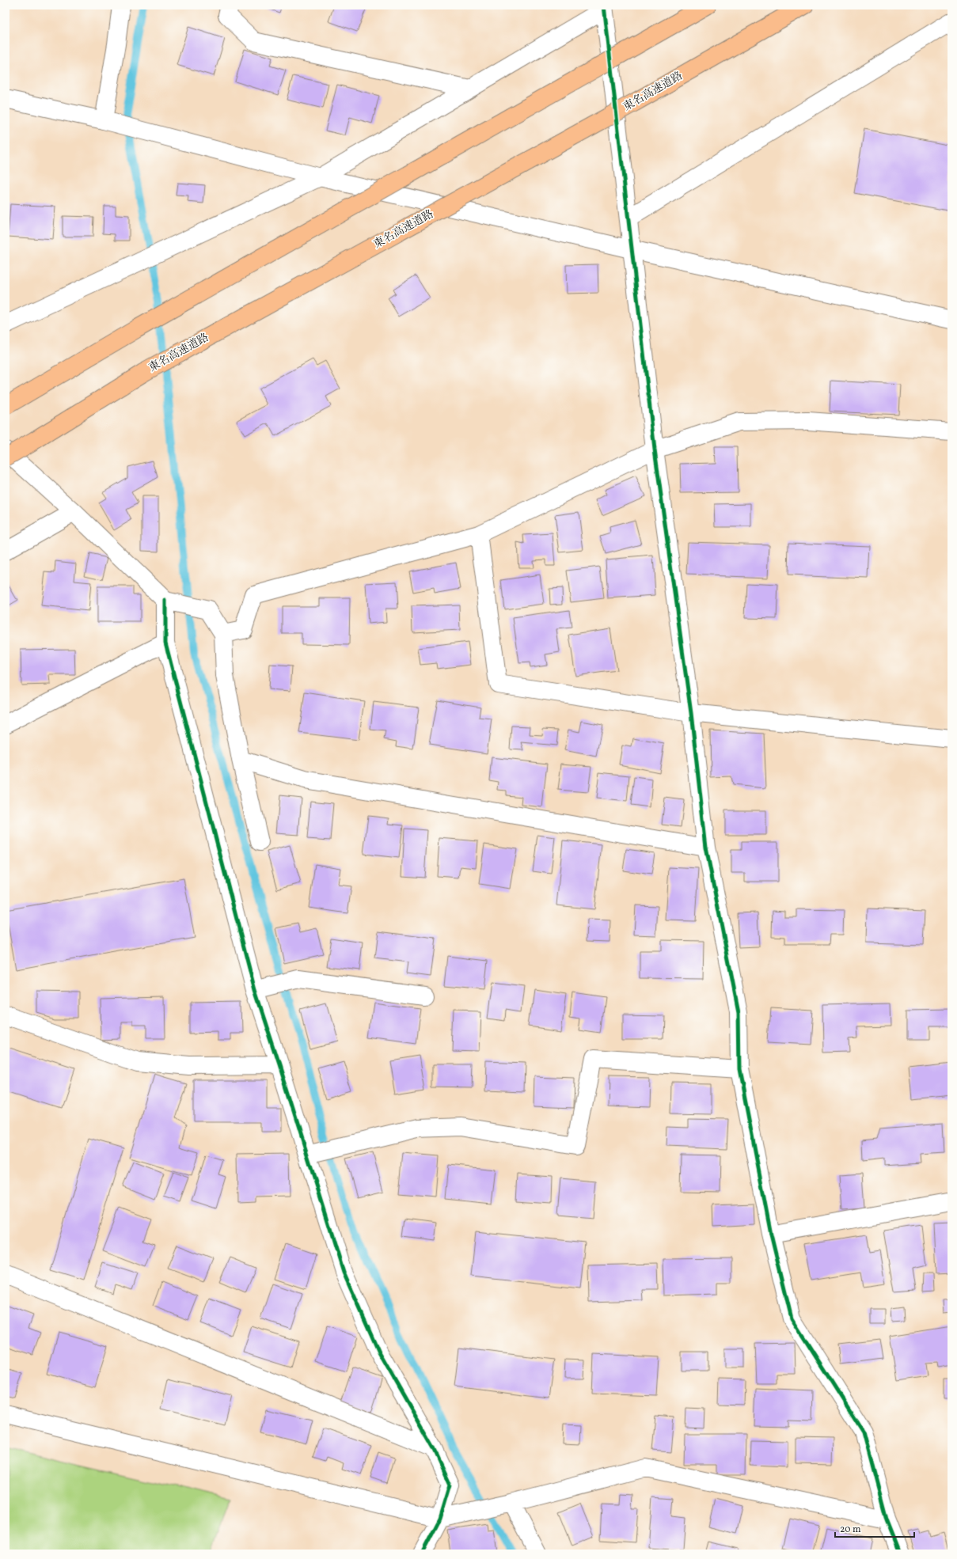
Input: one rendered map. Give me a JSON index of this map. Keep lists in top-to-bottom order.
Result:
{
  "streets": {
    "highway": ["東名高速道路"]
  },
  "scale_bar": "20 m"
}
